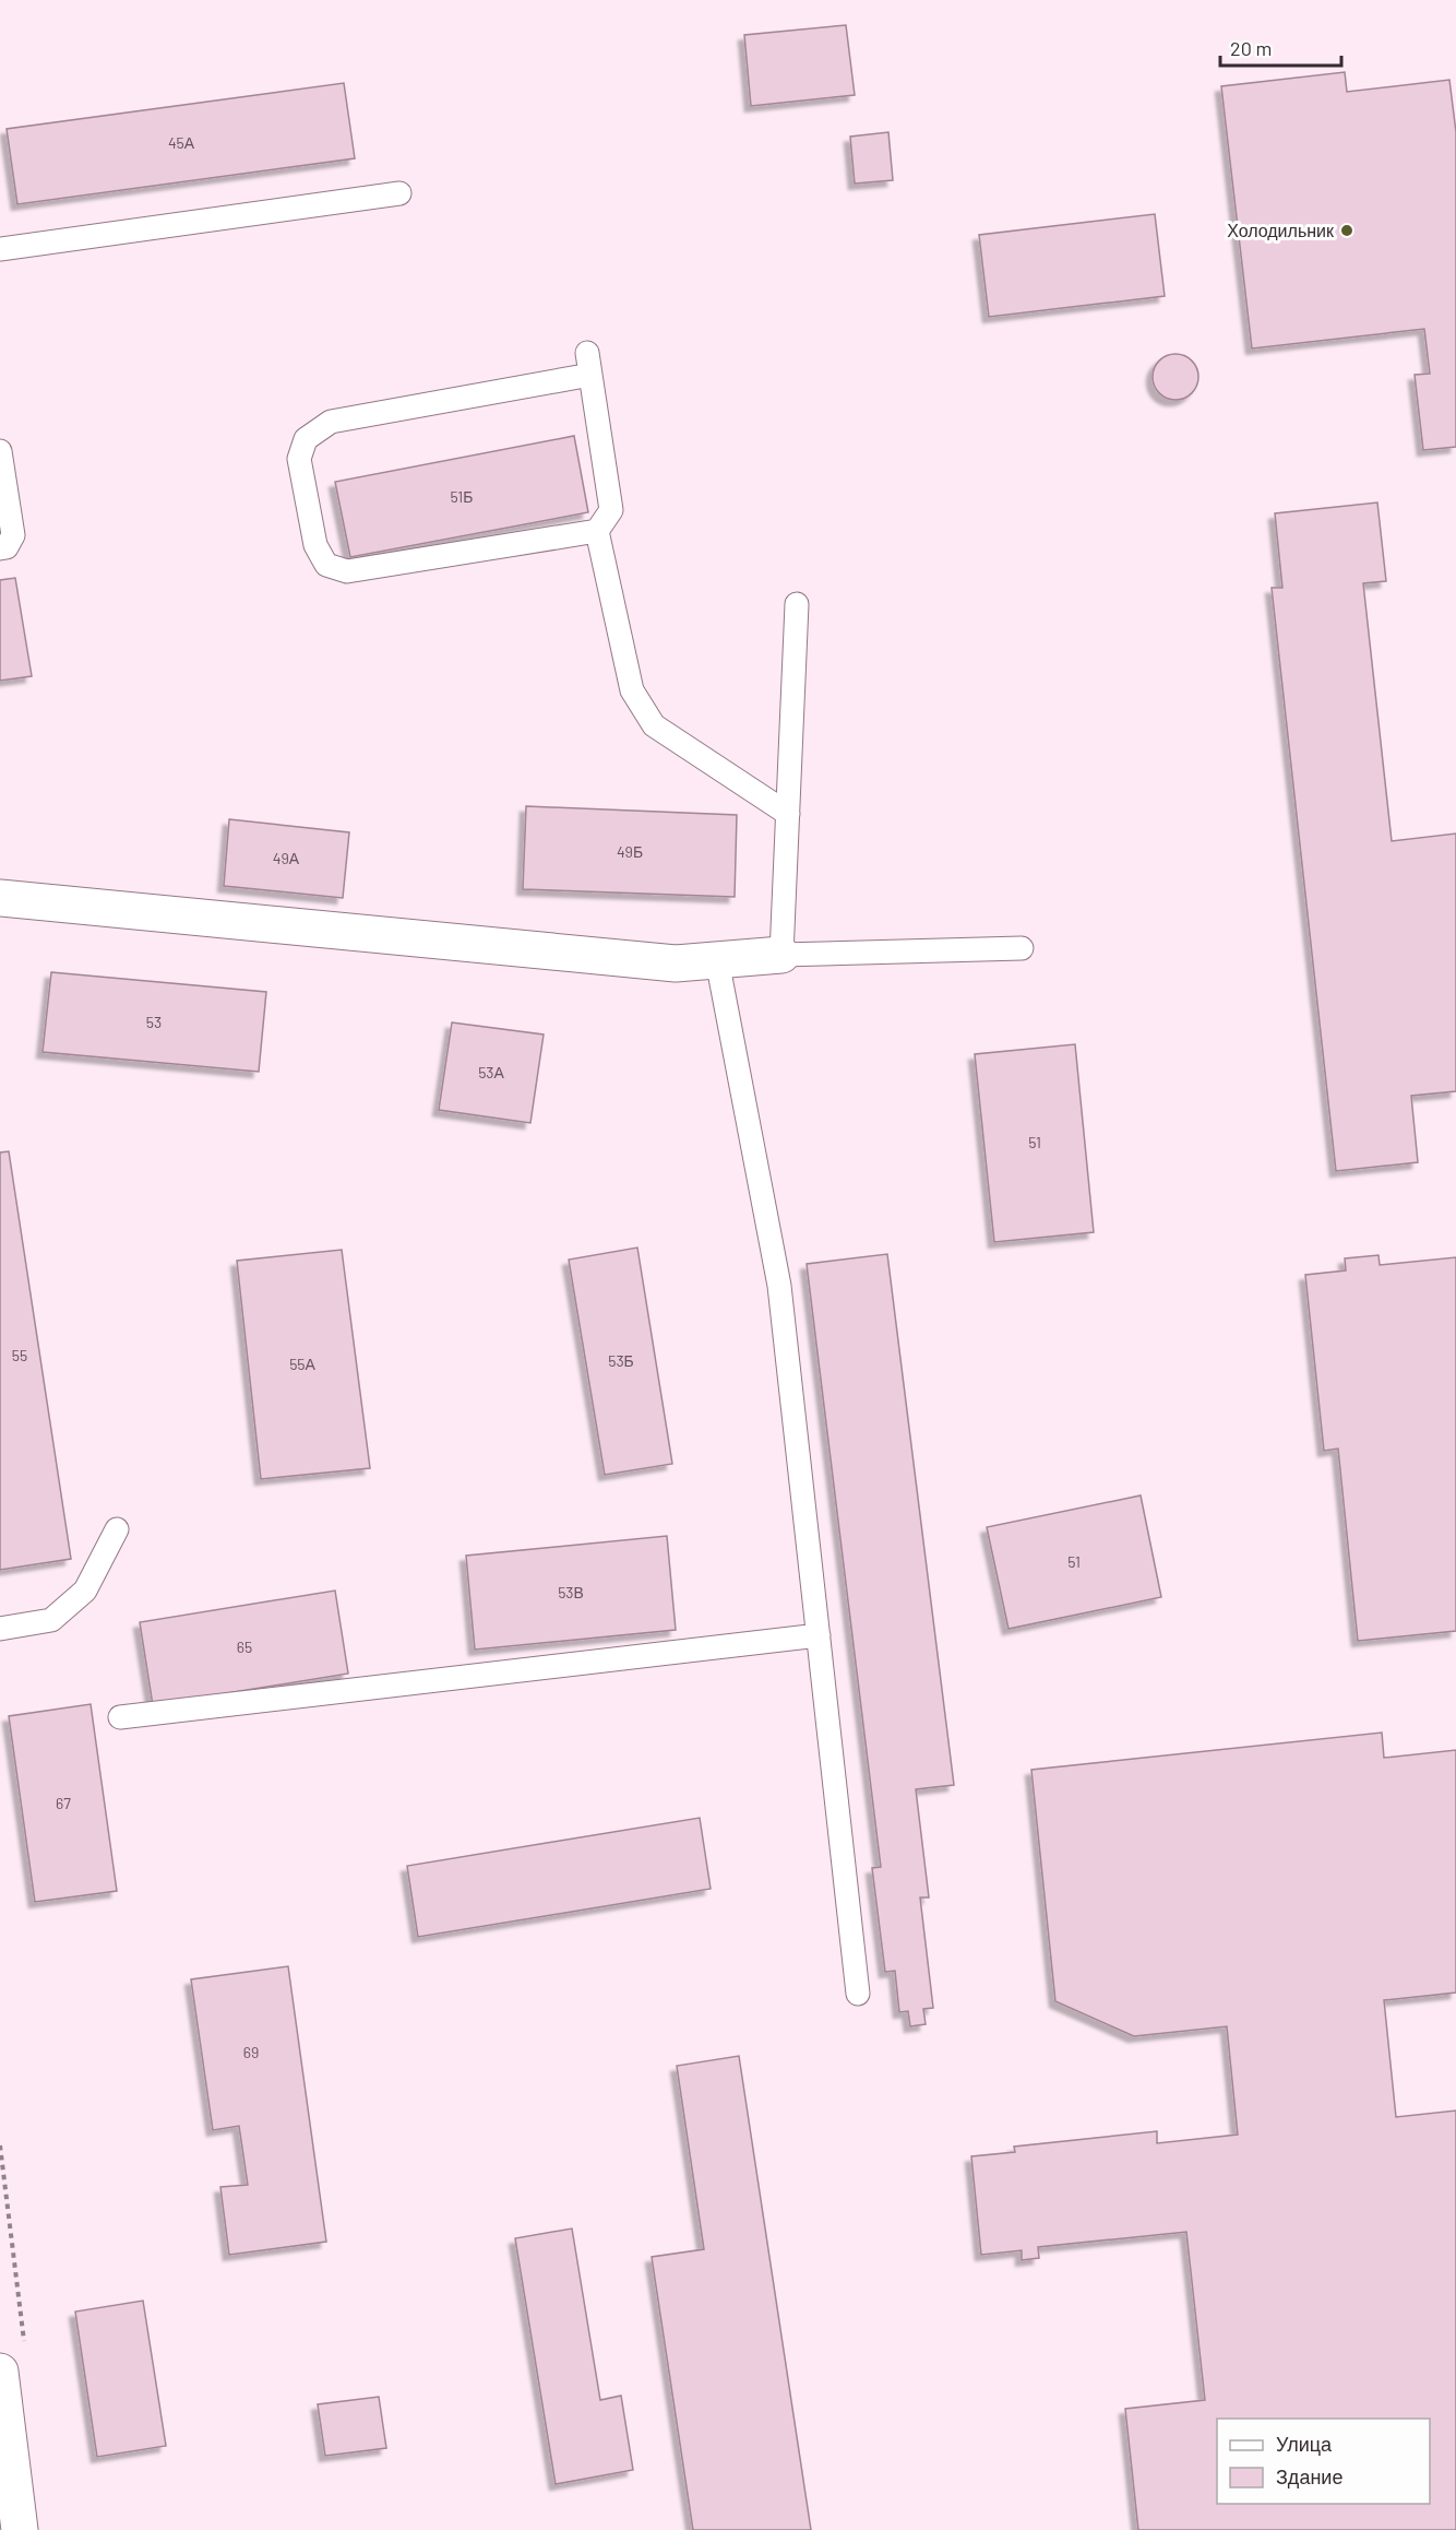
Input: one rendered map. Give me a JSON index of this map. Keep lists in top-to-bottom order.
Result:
{
  "places": ["Холодильник"],
  "house_numbers": [
    "45А",
    "51Б",
    "49Б",
    "49А",
    "53",
    "53А",
    "51",
    "55",
    "53Б",
    "55А",
    "51",
    "53В",
    "65",
    "67",
    "69"
  ],
  "legend": ["Улица", "Здание"],
  "scale_bar": "20 m"
}
